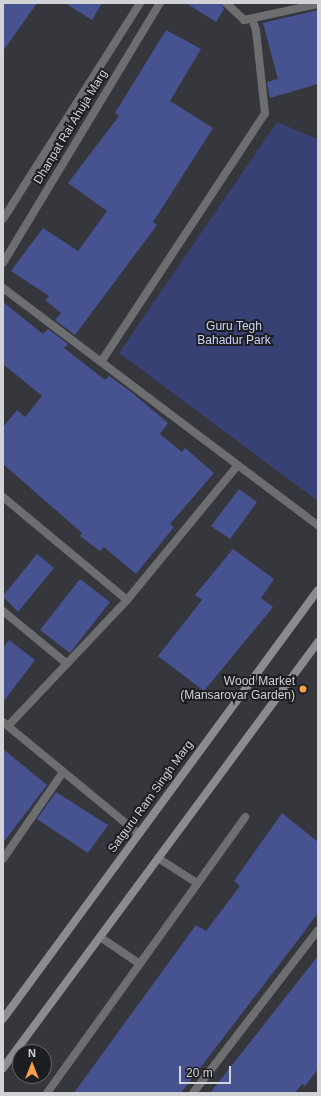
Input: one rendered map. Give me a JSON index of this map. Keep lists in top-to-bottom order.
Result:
{
  "streets": {
    "main road": ["Satguru Ram Singh Marg"],
    "street": ["Dhanpat Rai Ahuja Marg"]
  },
  "parks": ["Guru Tegh Bahadur Park"],
  "places": ["Wood Market (Mansarovar Garden)"],
  "scale_bar": "20 m",
  "north": "top"
}
